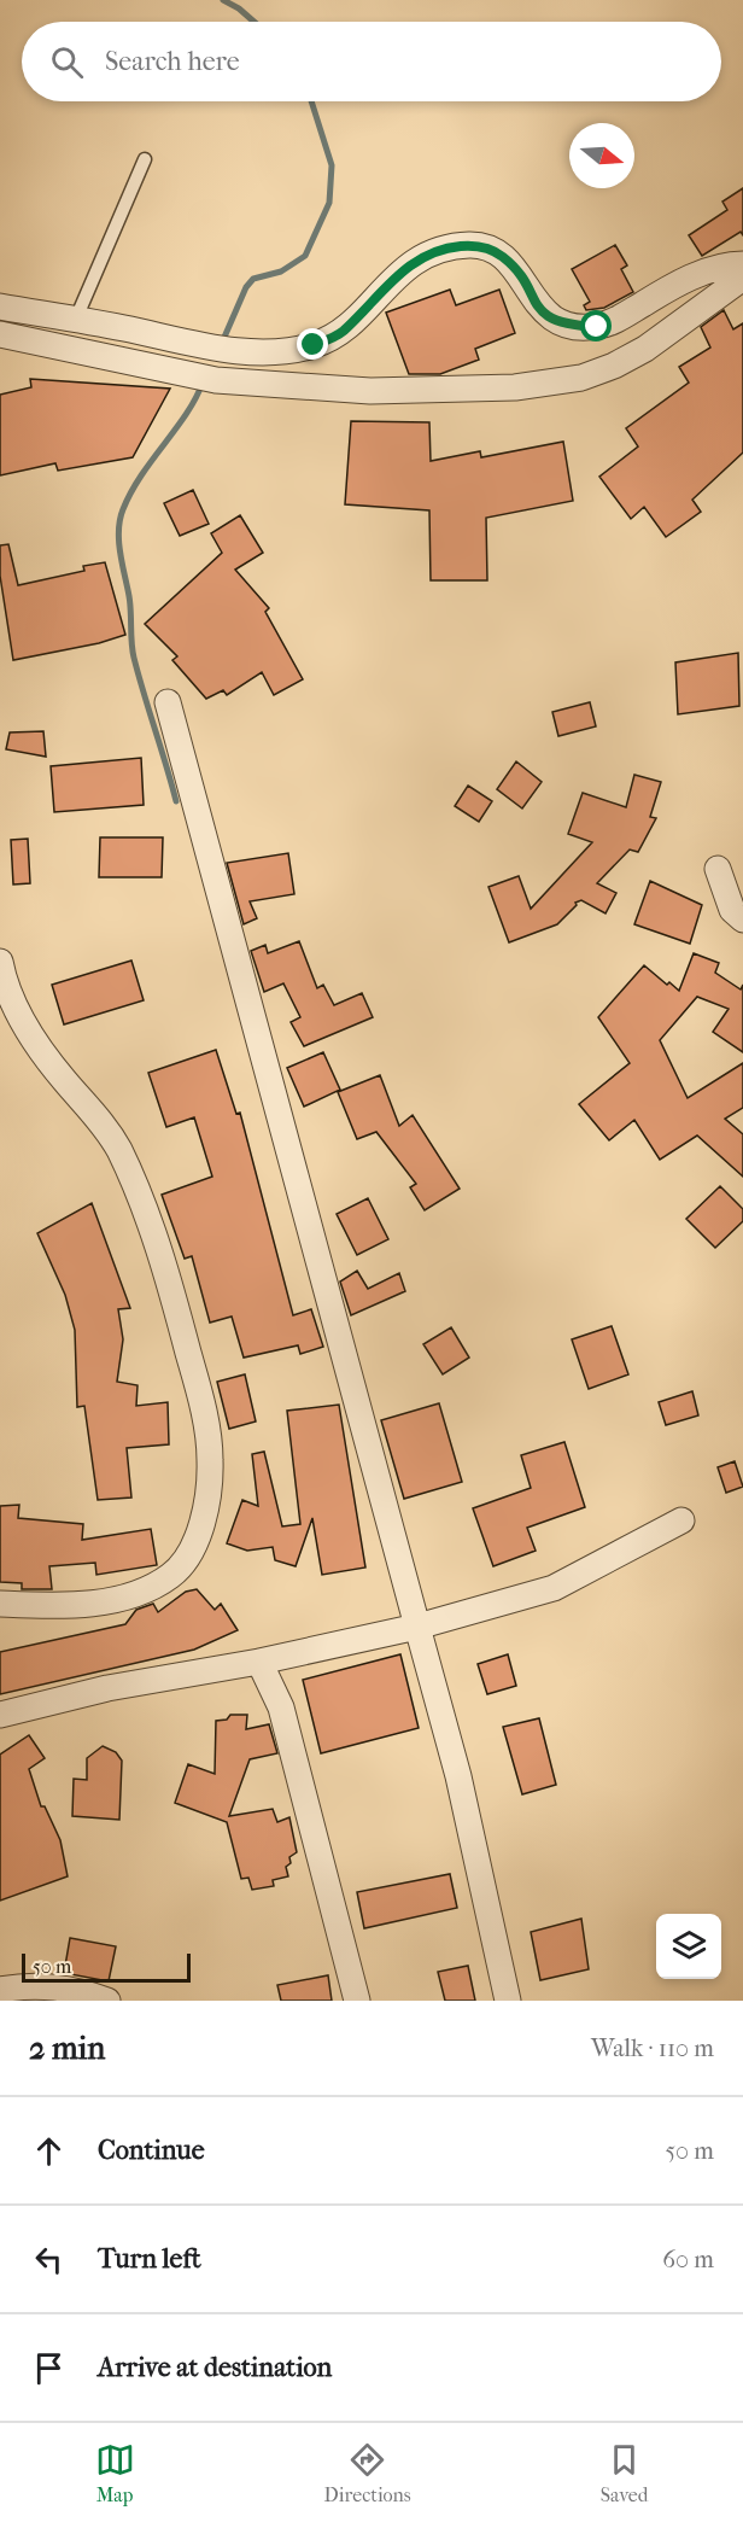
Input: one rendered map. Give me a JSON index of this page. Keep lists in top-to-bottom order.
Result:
{
  "scale_bar": "50 m",
  "north": "right",
  "page": {
    "search": "Search here",
    "scale": "50 m",
    "heading": ["2 min", "Walk · 110 m"],
    "list": [
      ["Continue", "50 m"],
      ["Turn left", "60 m"],
      "Arrive at destination"
    ],
    "nav": ["Map", "Directions", "Saved"]
  }
}
